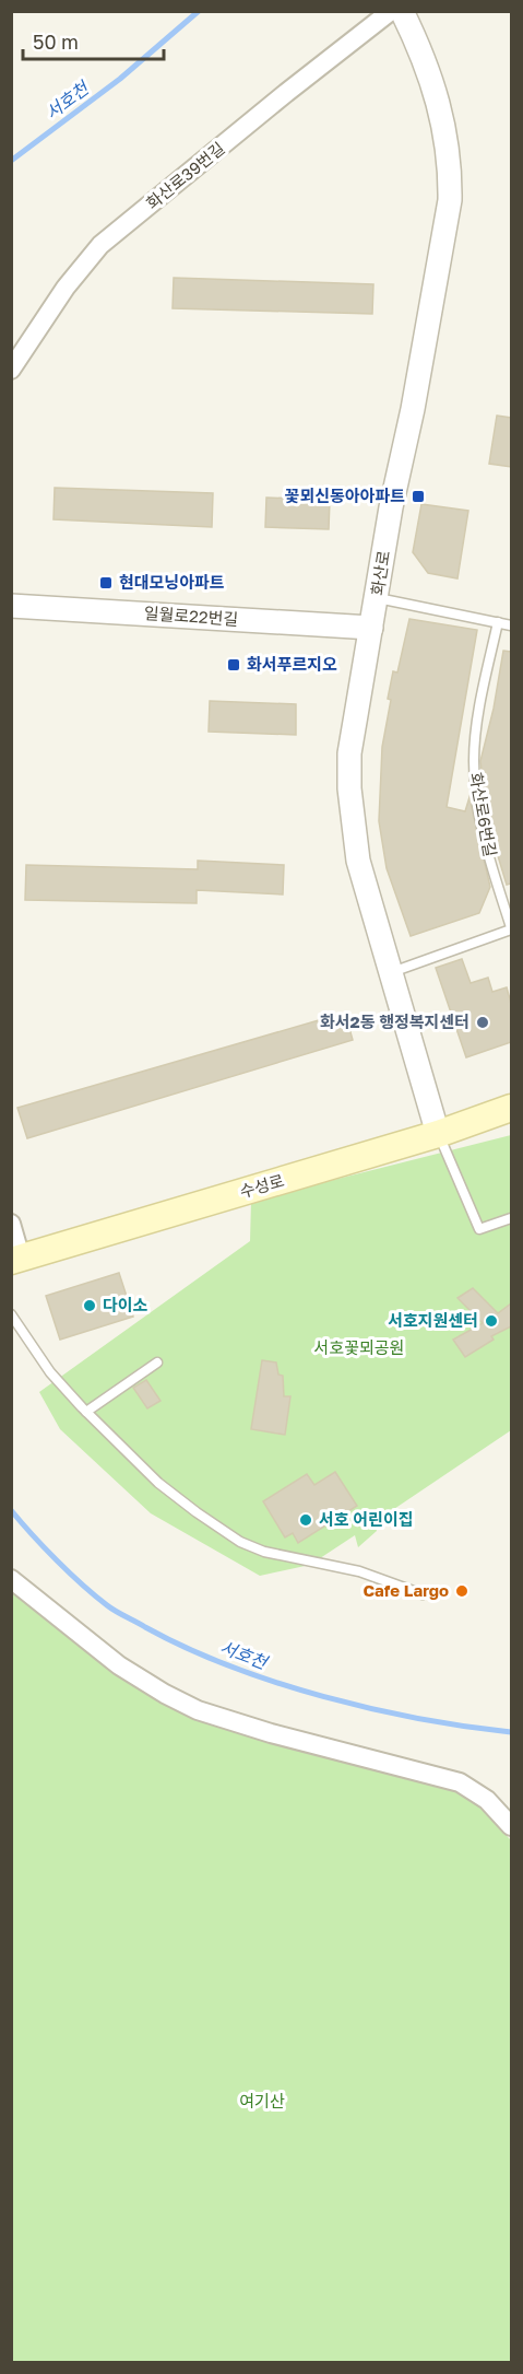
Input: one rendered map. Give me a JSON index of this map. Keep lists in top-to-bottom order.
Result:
{
  "streets": {
    "main road": ["수성로"],
    "street": ["화산로39번길", "화산로", "일월로22번길"],
    "lane": ["화산로6번길"]
  },
  "crossings": [
    ["화산로", "일월로22번길"],
    ["화산로", "화산로6번길"],
    ["화산로", "수성로"]
  ],
  "water": ["서호천"],
  "parks": ["서호꽃뫼공원", "여기산"],
  "places": {
    "transit": ["꽃뫼신동아아파트", "현대모닝아파트", "화서푸르지오"],
    "other": [
      "화서2동 행정복지센터",
      "다이소",
      "서호지원센터",
      "서호 어린이집",
      "Cafe Largo"
    ]
  },
  "scale_bar": "50 m"
}
